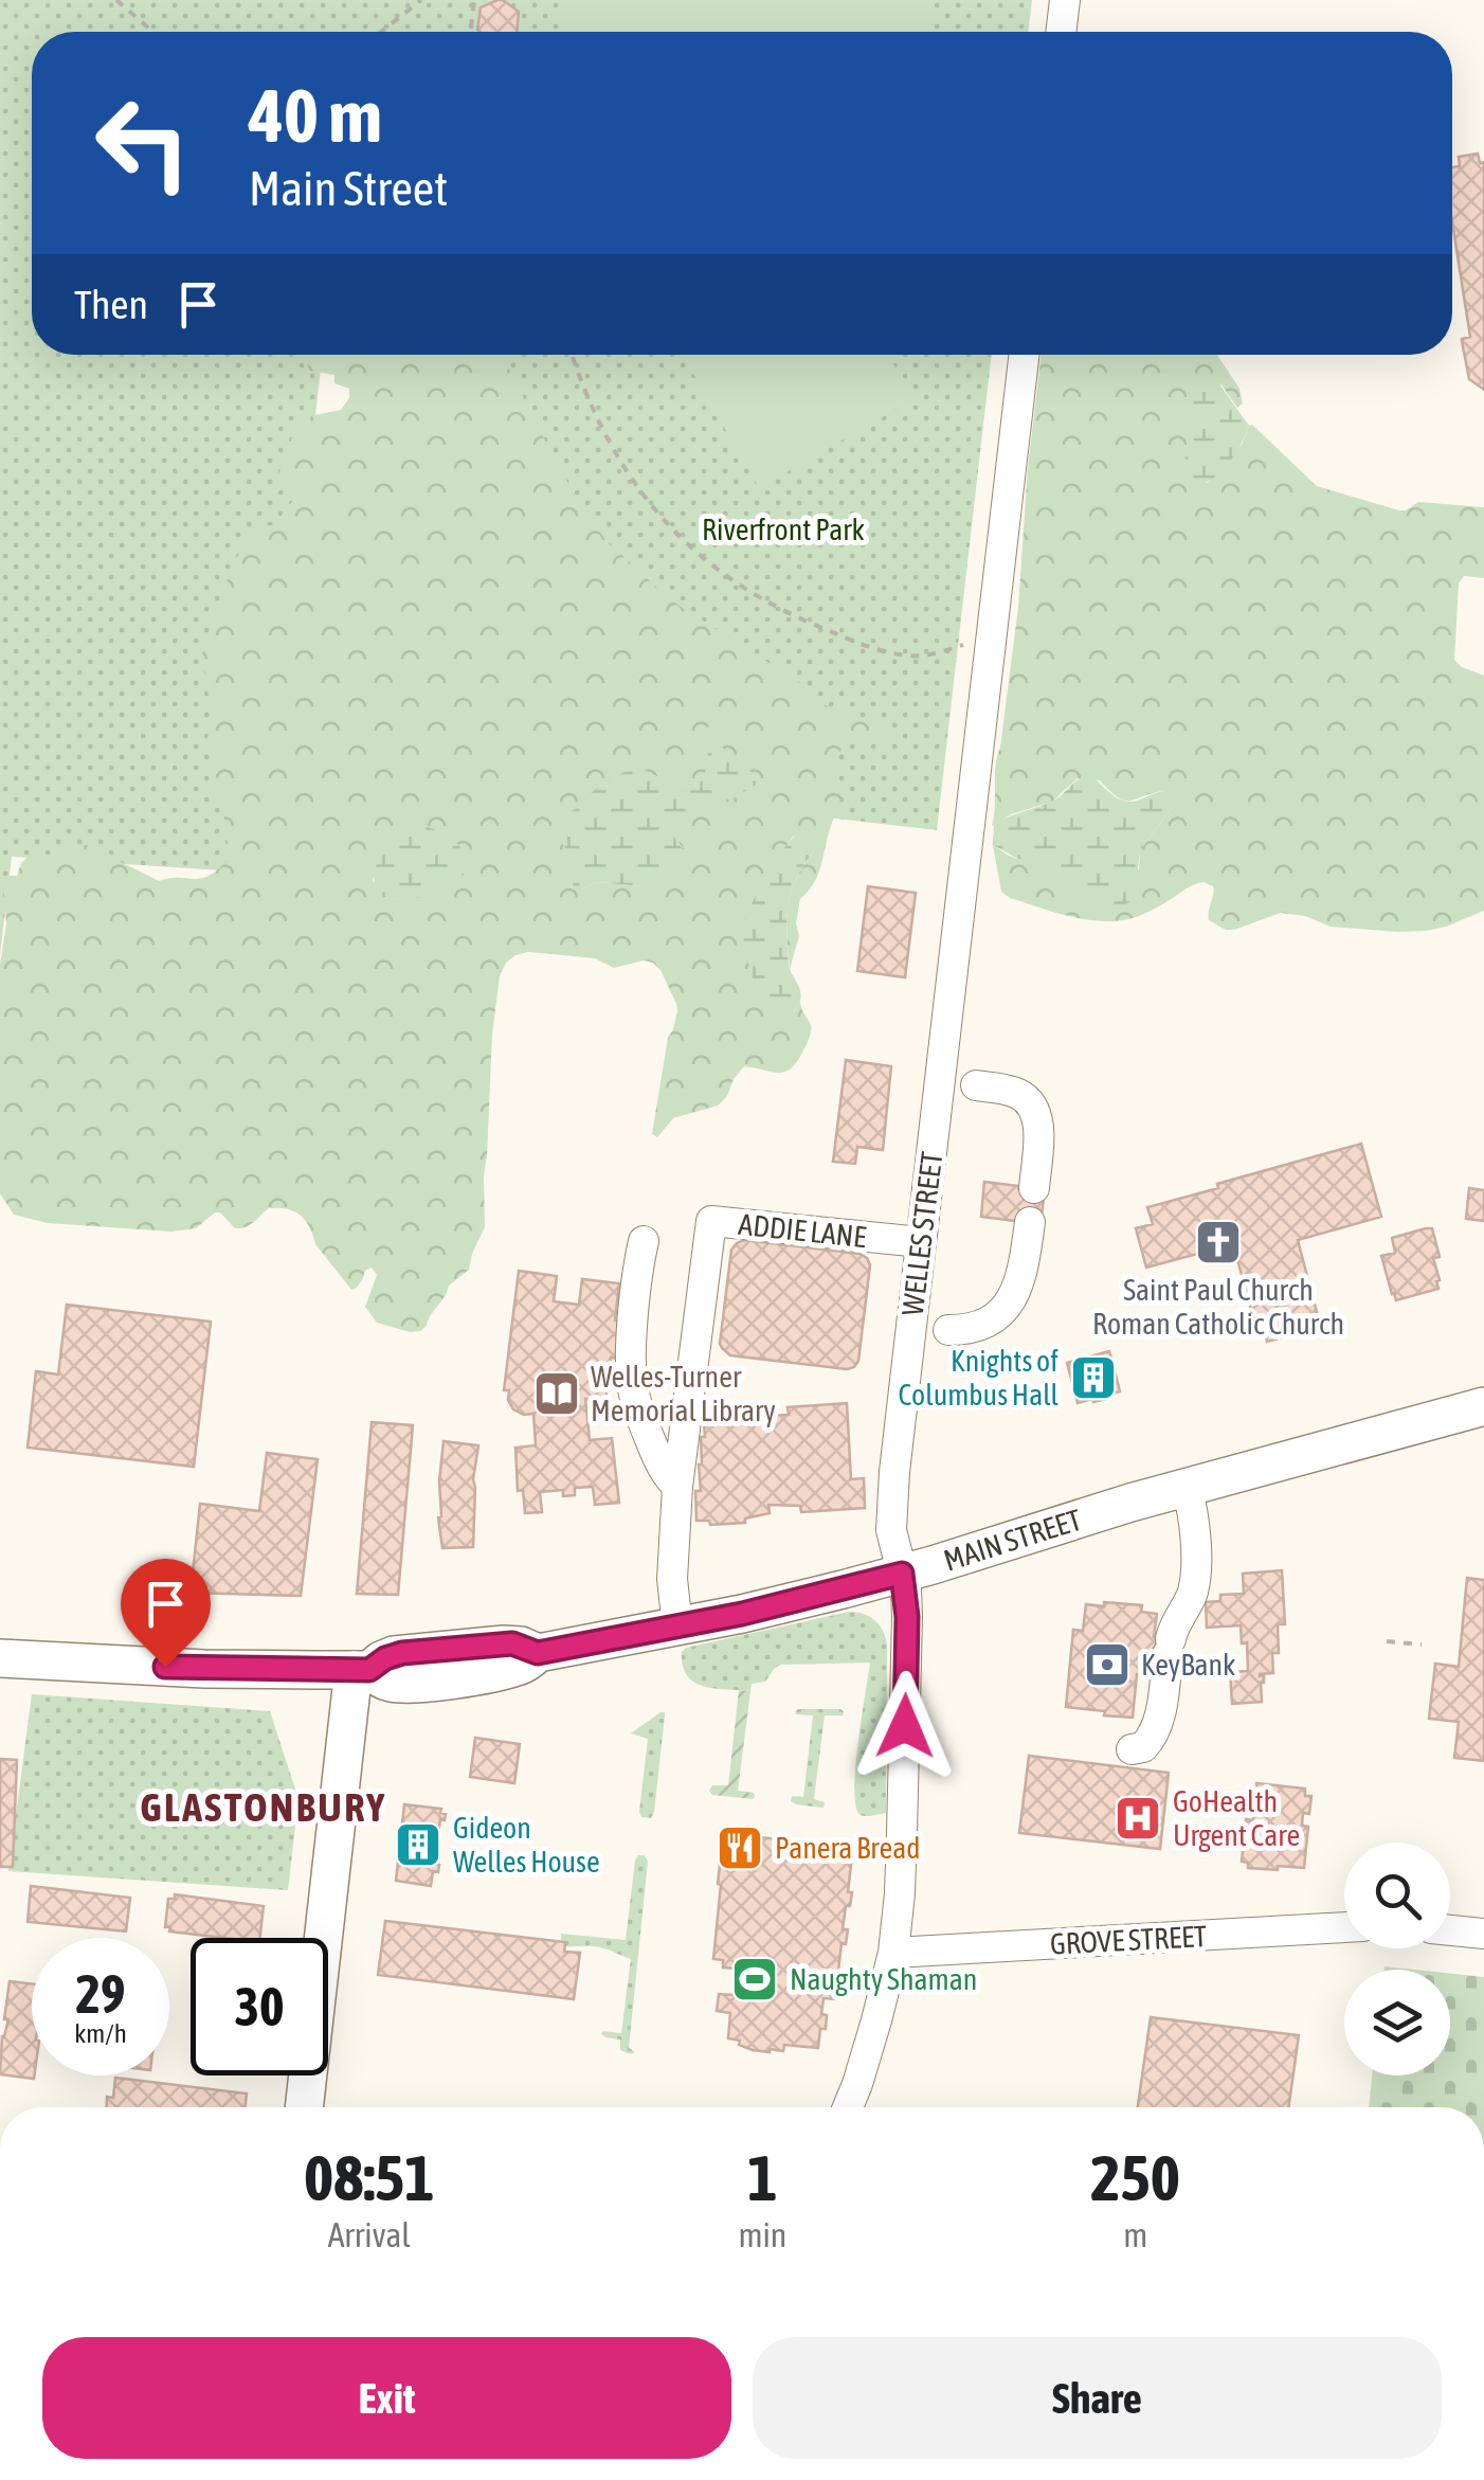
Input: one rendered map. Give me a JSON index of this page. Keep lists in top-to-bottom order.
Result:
{
  "streets": {
    "main road": ["MAIN STREET"],
    "street": ["ADDIE LANE", "WELLES STREET", "GROVE STREET"]
  },
  "crossings": [
    ["ADDIE LANE", "WELLES STREET"],
    ["ADDIE LANE", "MAIN STREET"],
    ["WELLES STREET", "MAIN STREET"],
    ["WELLES STREET", "GROVE STREET"]
  ],
  "districts": ["GLASTONBURY"],
  "parks": ["Riverfront Park"],
  "places": {
    "church": ["Saint Paul Church Roman Catholic Church"],
    "building": ["Knights of Columbus Hall", "Gideon Welles House"],
    "library": ["Welles-Turner Memorial Library"],
    "bank": ["KeyBank"],
    "hospital": ["GoHealth Urgent Care"],
    "restaurant": ["Panera Bread"],
    "sports": ["Naughty Shaman"]
  },
  "page": {
    "turn": ["40 m", "Main Street"],
    "then": "Then",
    "speed": "29 km/h",
    "limit": "30",
    "eta": [
      "08:51",
      "Arrival",
      "1",
      "min",
      "250",
      "m"
    ],
    "buttons": ["Exit", "Share"]
  }
}
